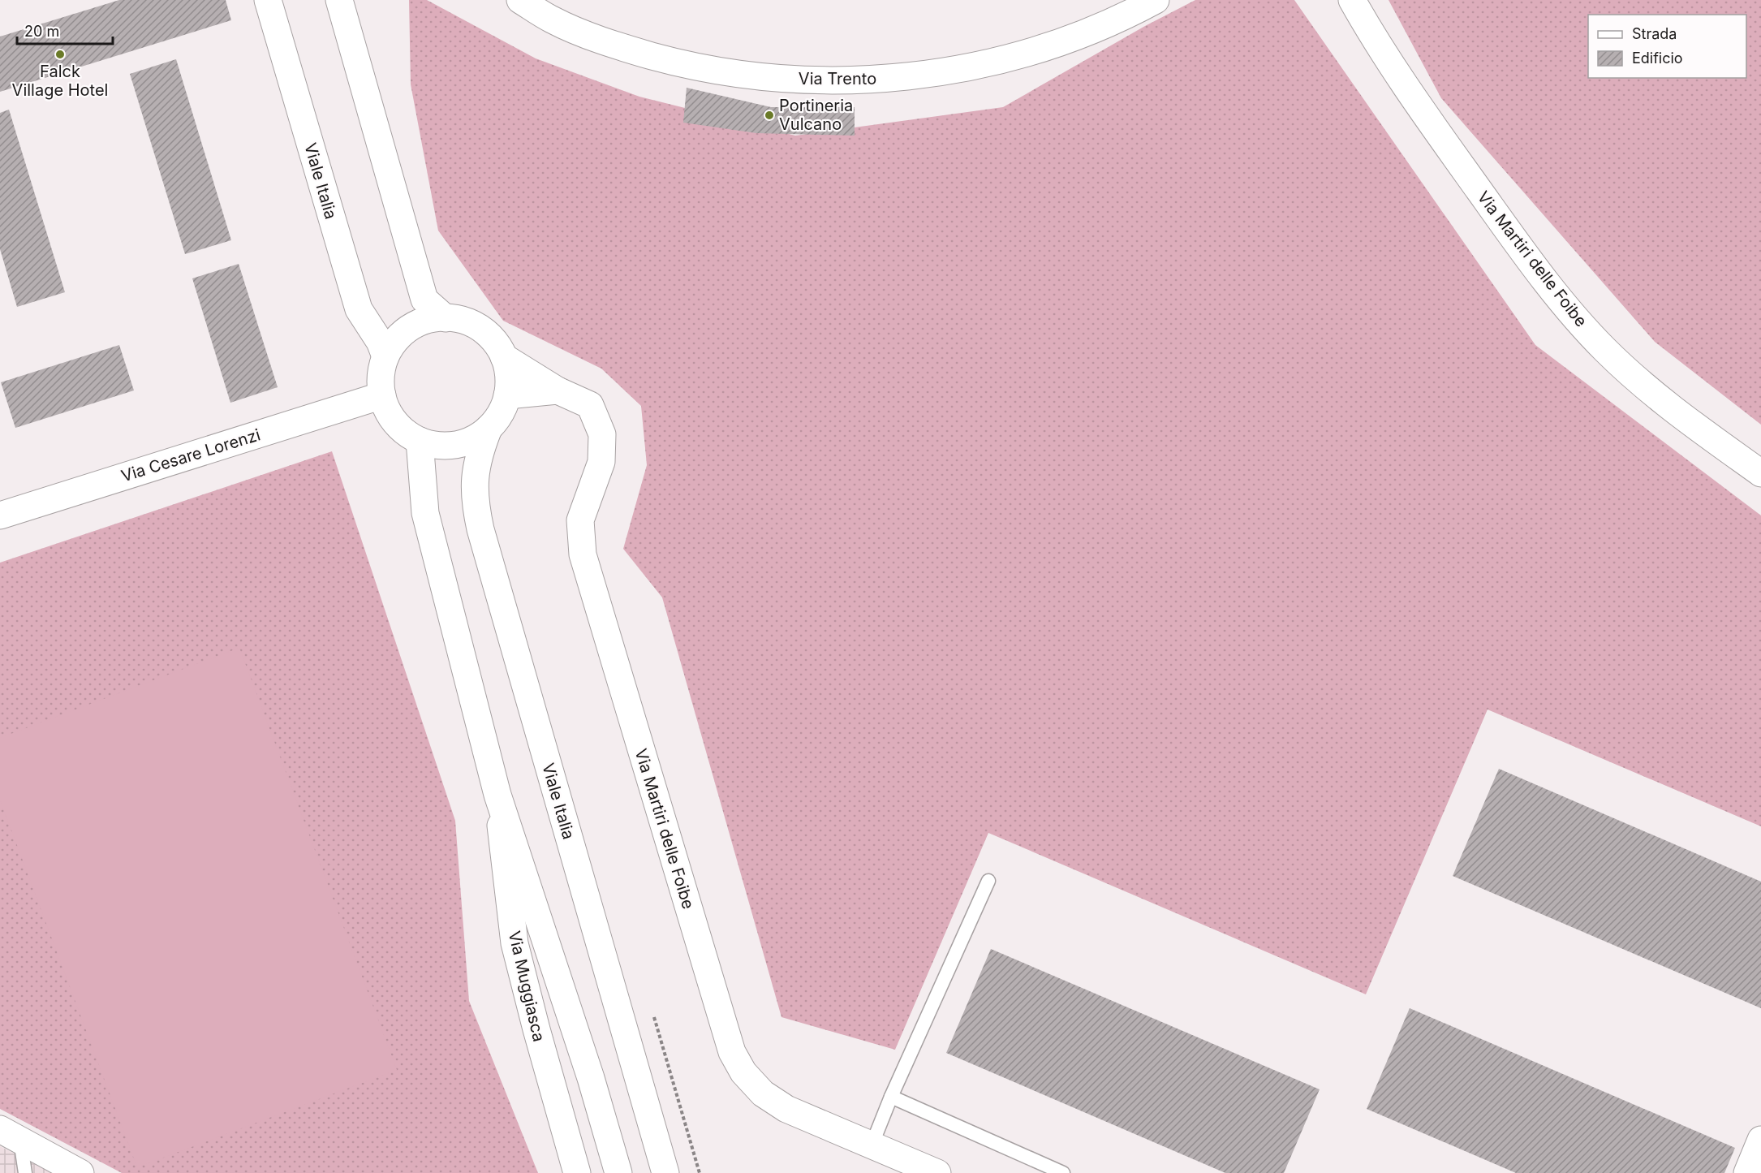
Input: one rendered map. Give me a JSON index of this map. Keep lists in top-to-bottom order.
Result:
{
  "streets": {
    "street": [
      "Via Trento",
      "Viale Italia",
      "Via Martiri delle Foibe",
      "Via Cesare Lorenzi",
      "Via Muggiasca"
    ]
  },
  "crossings": [
    ["Viale Italia", "Via Martiri delle Foibe"],
    ["Viale Italia", "Via Cesare Lorenzi"],
    ["Via Martiri delle Foibe", "Via Cesare Lorenzi"]
  ],
  "places": ["Falck Village Hotel", "Portineria Vulcano"],
  "legend": ["Strada", "Edificio"],
  "scale_bar": "20 m"
}
